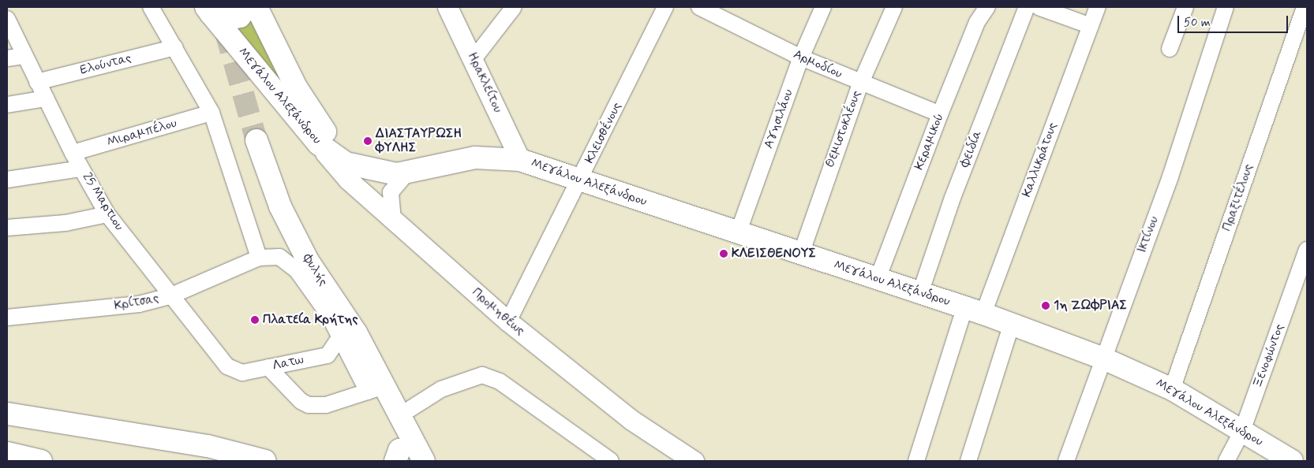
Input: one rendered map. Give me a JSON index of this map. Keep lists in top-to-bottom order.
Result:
{
  "streets": {
    "main road": ["Μεγάλου Αλεξάνδρου", "Φυλής"],
    "street": [
      "Ελούντας",
      "Αρμοδίου",
      "Ηρακλείτου",
      "Αγησιλάου",
      "Θεμιστοκλέους",
      "Μιραμπέλου",
      "Κλεισθένους",
      "Κεραμικού",
      "Φειδία",
      "Καλλικράτους",
      "Πραξιτέλους",
      "25 Μαρτιου",
      "Ικτίνου",
      "Κρίτσας",
      "Προμηθέως",
      "Ξενοφώντος",
      "Λατω"
    ]
  },
  "crossings": [
    ["Ελούντας", "25 Μαρτιου"],
    ["Αρμοδίου", "Αγησιλάου"],
    ["Αρμοδίου", "Θεμιστοκλέους"],
    ["Αρμοδίου", "Κεραμικού"],
    ["Ηρακλείτου", "Μεγάλου Αλεξάνδρου"],
    ["Μεγάλου Αλεξάνδρου", "Αγησιλάου"],
    ["Μεγάλου Αλεξάνδρου", "Θεμιστοκλέους"],
    ["Μεγάλου Αλεξάνδρου", "Κλεισθένους"],
    ["Μεγάλου Αλεξάνδρου", "Κεραμικού"],
    ["Μεγάλου Αλεξάνδρου", "Φειδία"],
    ["Μεγάλου Αλεξάνδρου", "Καλλικράτους"],
    ["Μεγάλου Αλεξάνδρου", "Πραξιτέλους"],
    ["Μεγάλου Αλεξάνδρου", "Ικτίνου"],
    ["Μεγάλου Αλεξάνδρου", "Προμηθέως"],
    ["Μεγάλου Αλεξάνδρου", "Ξενοφώντος"],
    ["Μιραμπέλου", "25 Μαρτιου"],
    ["Κλεισθένους", "Προμηθέως"],
    ["25 Μαρτιου", "Κρίτσας"],
    ["25 Μαρτιου", "Λατω"]
  ],
  "places": [
    "ΔΙΑΣΤΑΥΡΩΣΗ ΦΥΛΗΣ",
    "ΚΛΕΙΣΘΕΝΟΥΣ",
    "1η ΖΩΦΡΙΑΣ",
    "Πλατεία Κρήτης"
  ],
  "scale_bar": "50 m"
}
